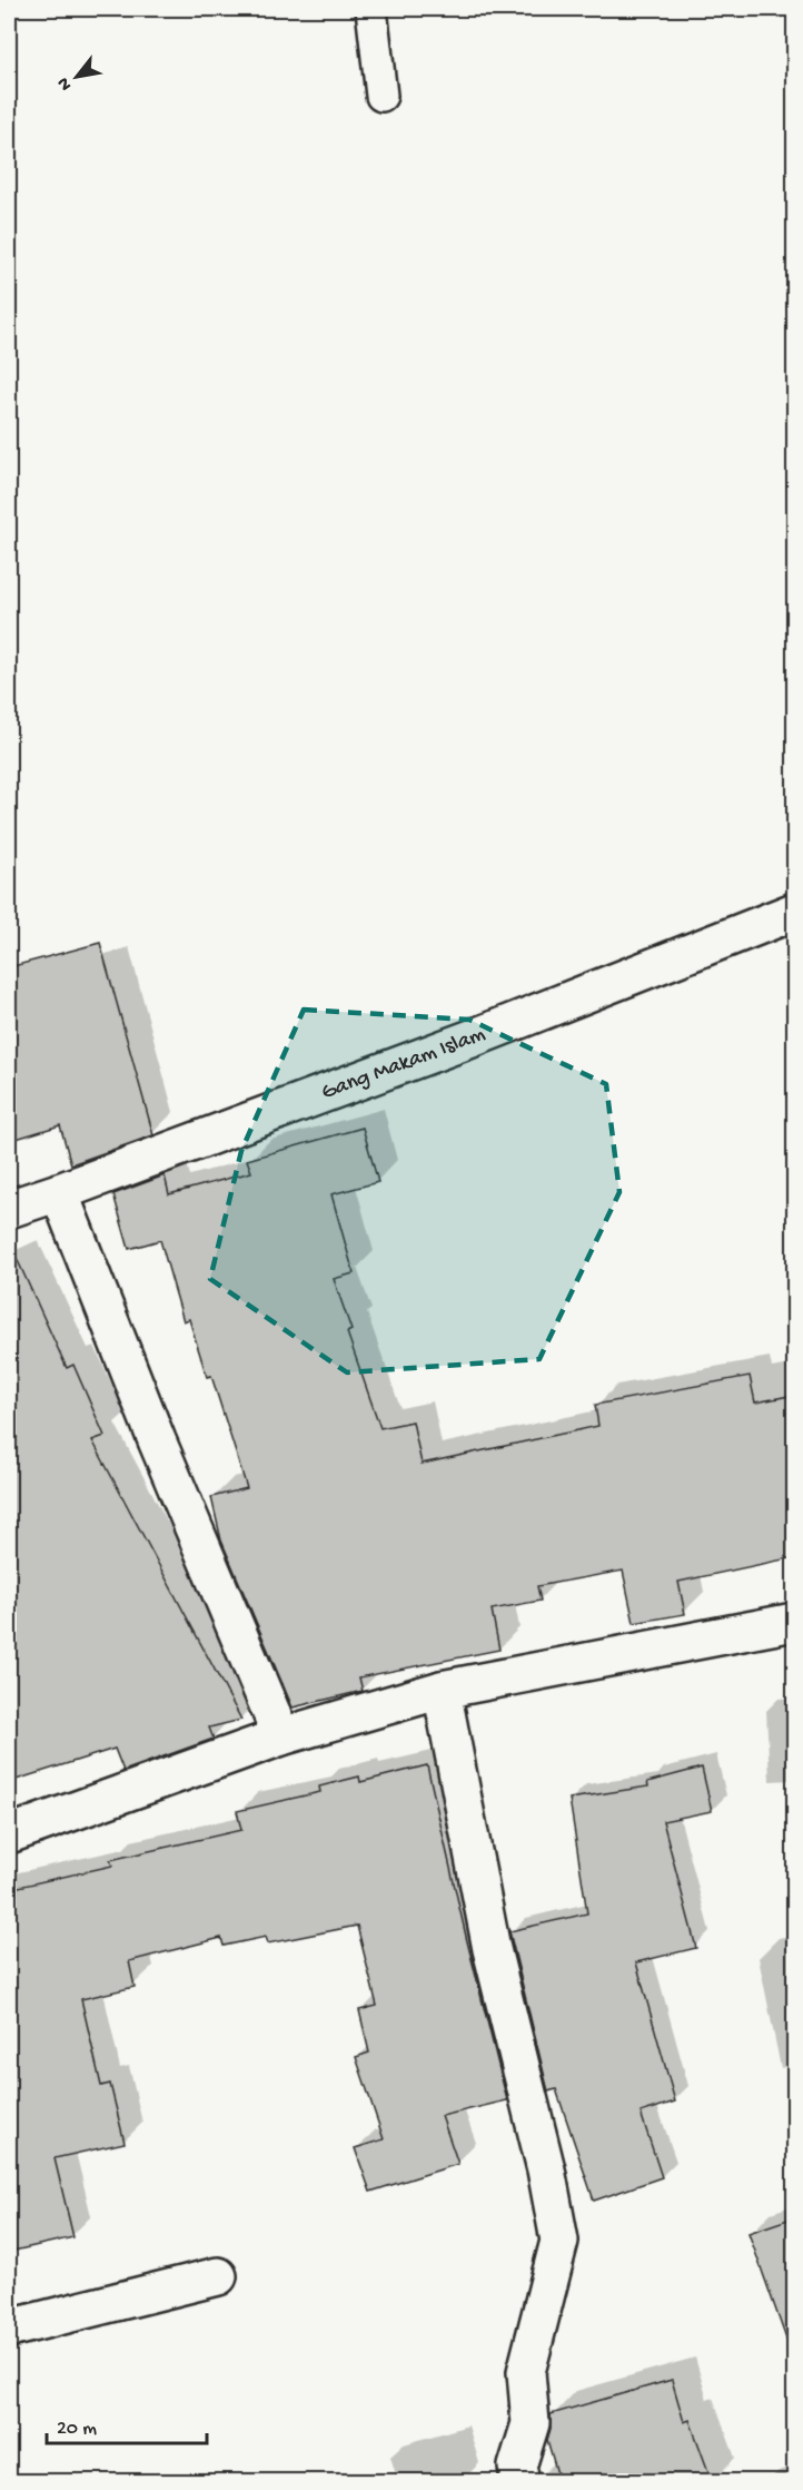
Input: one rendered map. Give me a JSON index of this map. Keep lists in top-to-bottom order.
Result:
{
  "streets": {
    "street": ["Gang Makam Islam"]
  },
  "scale_bar": "20 m",
  "north": "bottom left"
}
